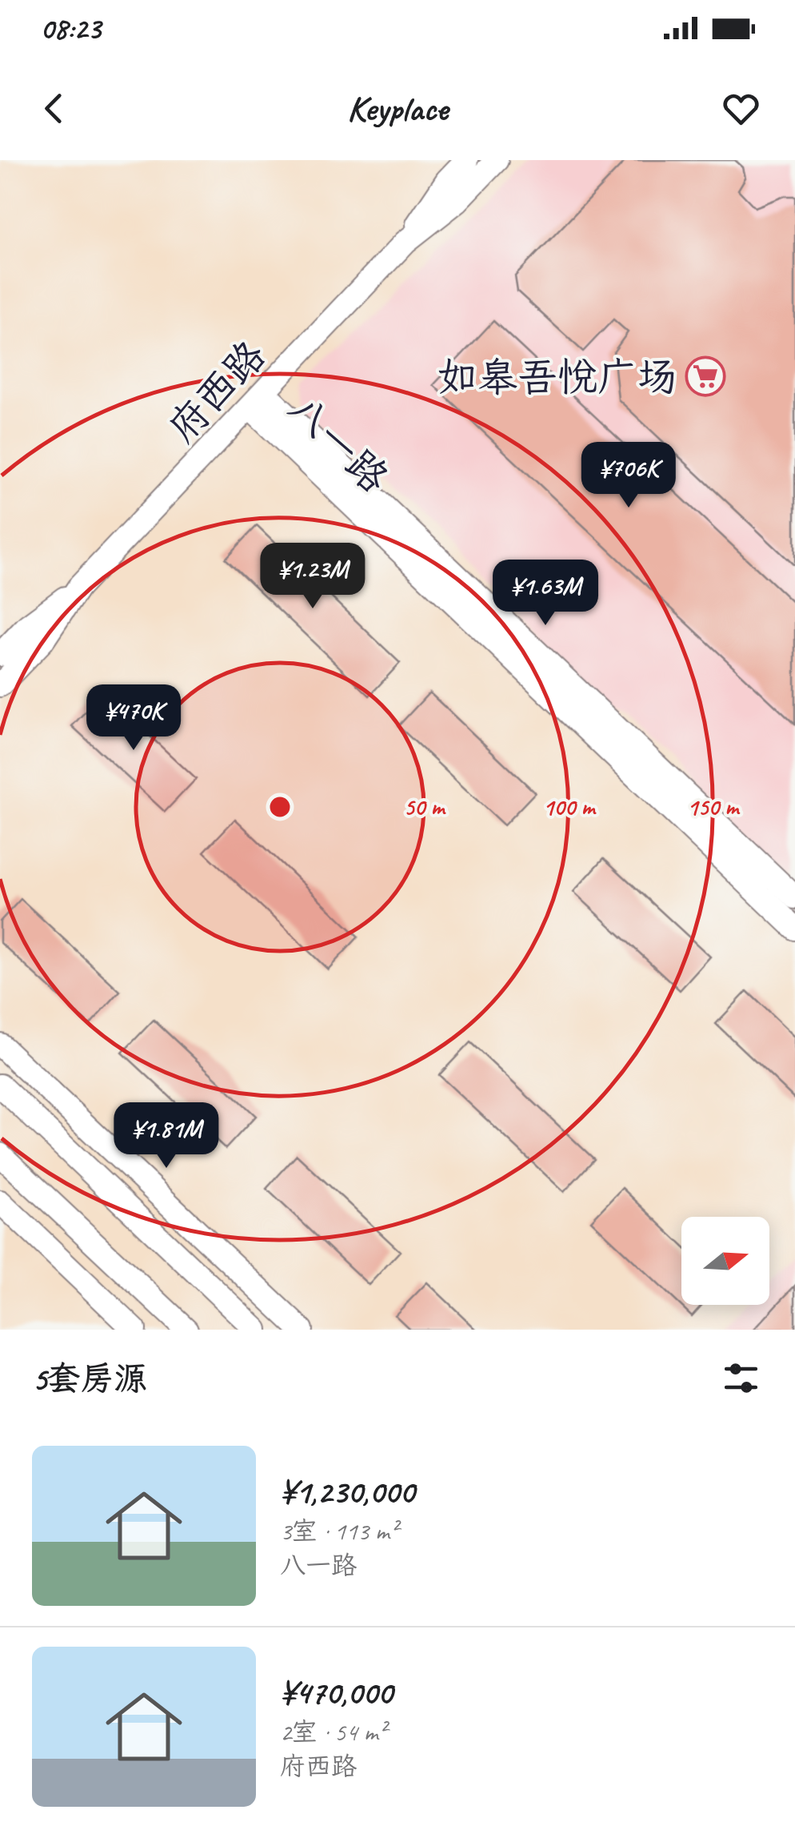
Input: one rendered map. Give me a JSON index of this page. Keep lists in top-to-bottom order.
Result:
{
  "streets": {
    "street": ["府西路", "八一路"]
  },
  "crossings": [
    ["府西路", "八一路"]
  ],
  "places": {
    "supermarket": ["如皋吾悦广场"]
  },
  "north": "right",
  "page": {
    "status": "08:23",
    "header": "Keyplace",
    "price": [
      "¥706K",
      "¥1.23M",
      "¥1.63M",
      "¥470K",
      "¥1.81M"
    ],
    "heading": "5套房源",
    "list": [
      {
        "name": "¥1,230,000",
        "note": "3室 · 113 m² · 八一路"
      },
      {
        "name": "¥470,000",
        "note": "2室 · 54 m² · 府西路"
      }
    ]
  },
  "rings": ["50 m", "100 m", "150 m"]
}
